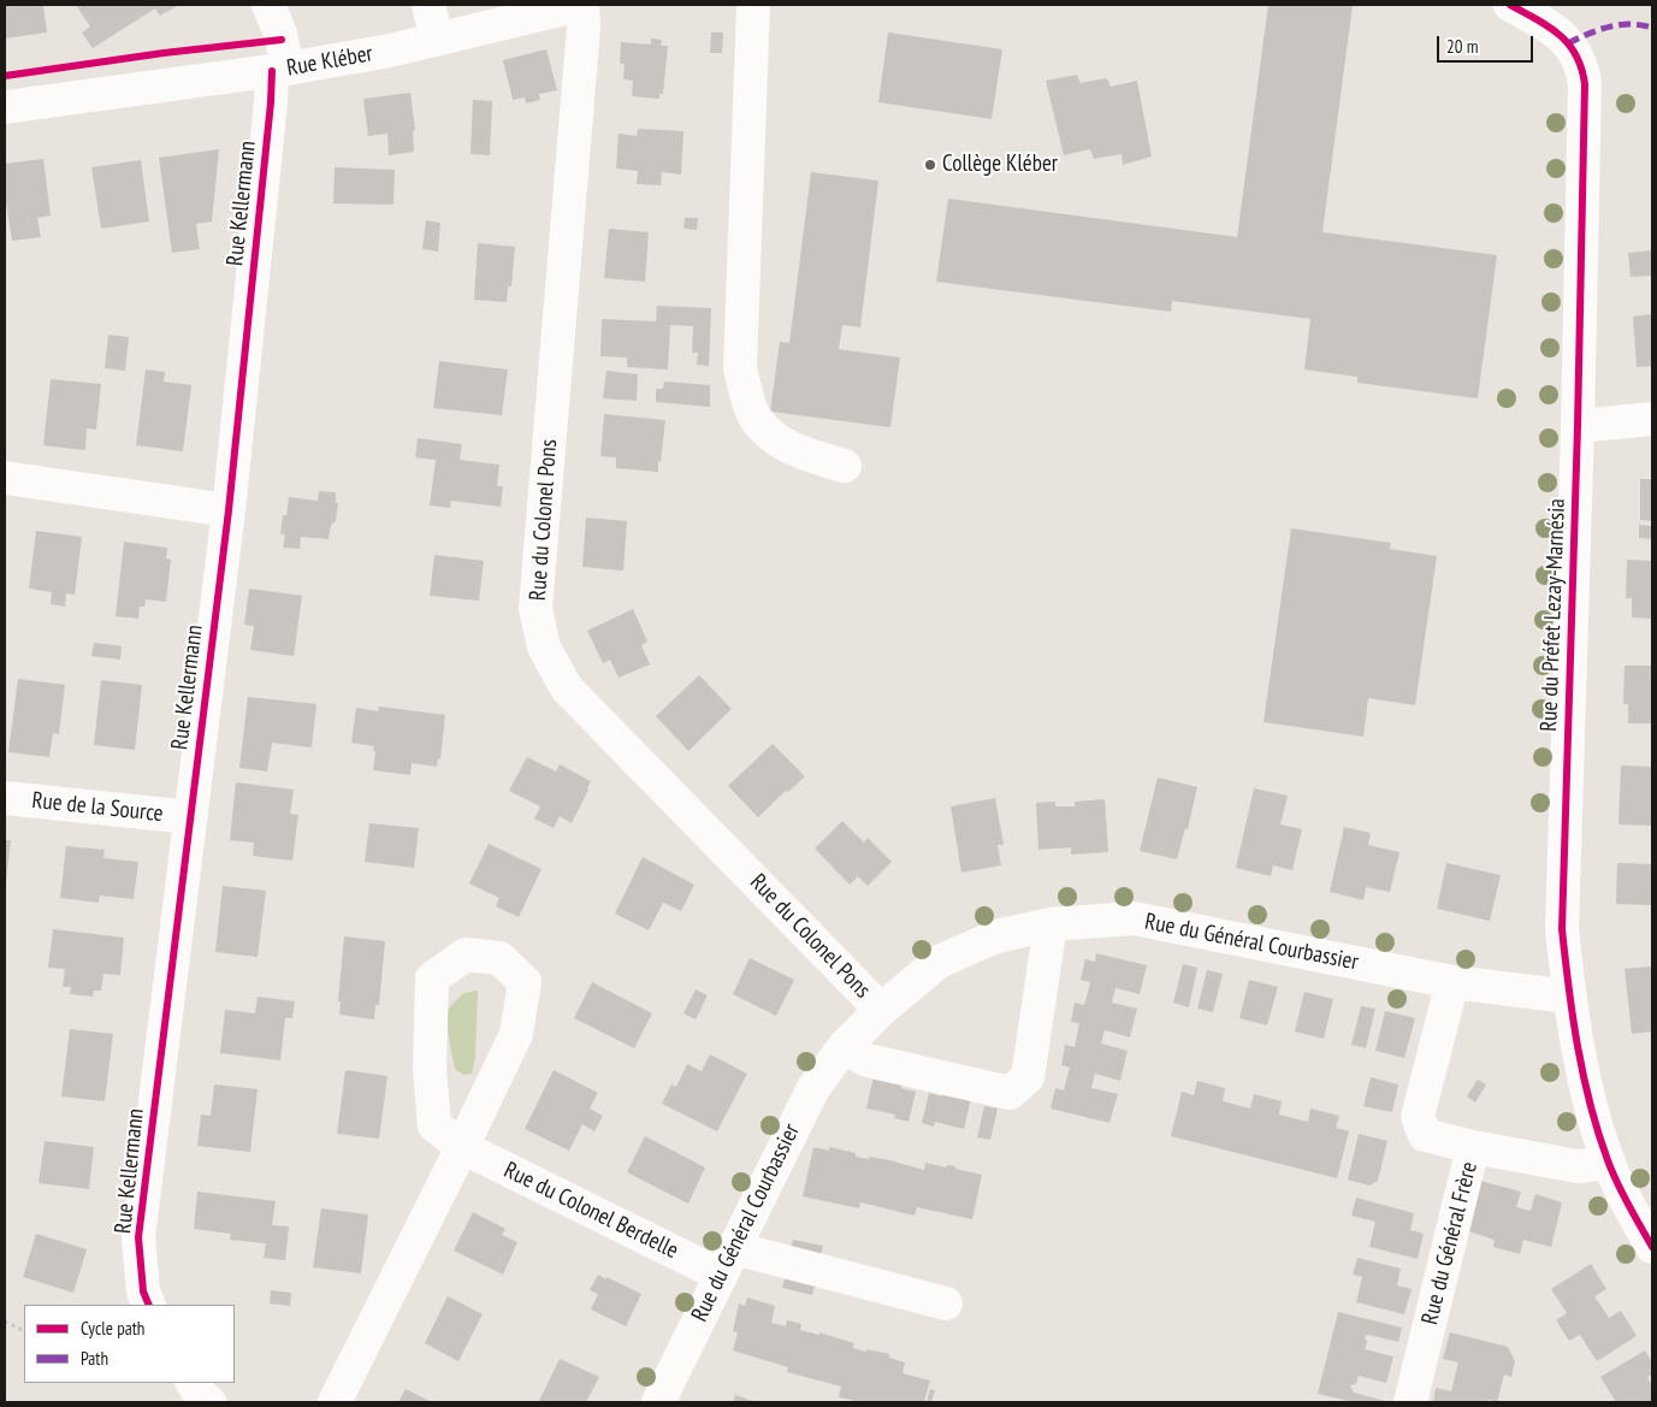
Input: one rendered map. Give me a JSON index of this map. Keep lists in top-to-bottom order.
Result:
{
  "streets": {
    "street": [
      "Rue Kléber",
      "Rue Kellermann",
      "Rue du Colonel Pons",
      "Rue du Préfet Lezay-Marnésia",
      "Rue de la Source",
      "Rue du Général Courbassier",
      "Rue du Colonel Berdelle",
      "Rue du Général Frère"
    ]
  },
  "crossings": [
    ["Rue Kléber", "Rue Kellermann"],
    ["Rue Kléber", "Rue du Colonel Pons"],
    ["Rue Kellermann", "Rue de la Source"],
    ["Rue du Colonel Pons", "Rue du Général Courbassier"],
    ["Rue du Préfet Lezay-Marnésia", "Rue du Général Courbassier"],
    ["Rue du Préfet Lezay-Marnésia", "Rue du Général Frère"],
    ["Rue du Général Courbassier", "Rue du Colonel Berdelle"]
  ],
  "places": ["Collège Kléber"],
  "legend": ["Cycle path", "Path"],
  "scale_bar": "20 m"
}
